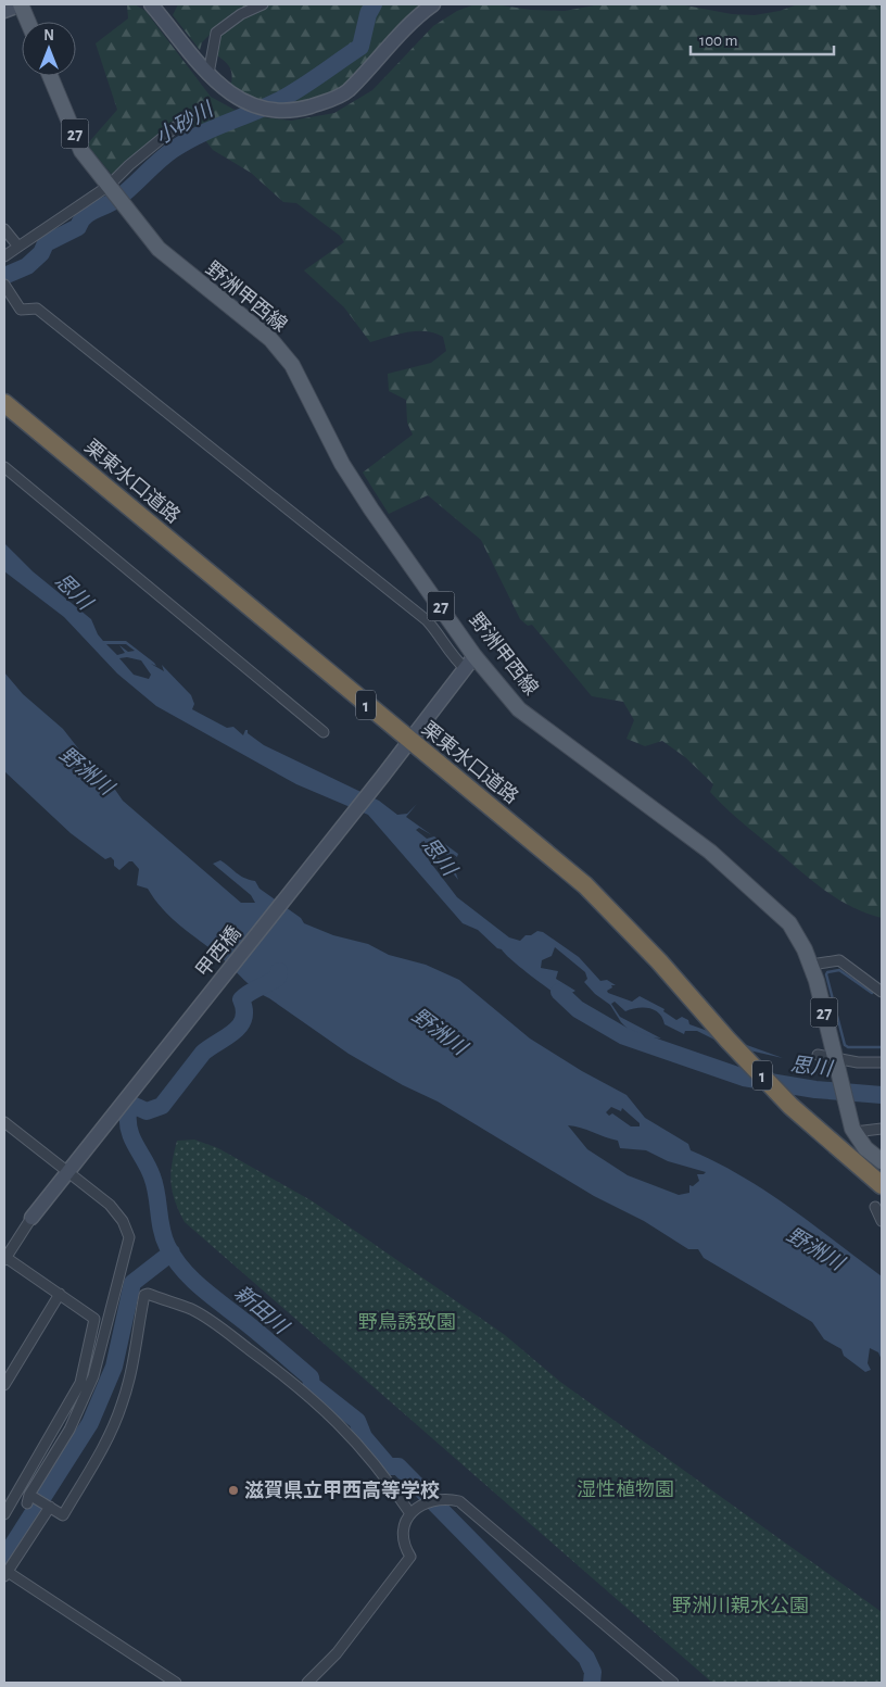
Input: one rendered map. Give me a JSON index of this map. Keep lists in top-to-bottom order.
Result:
{
  "streets": {
    "highway": ["栗東水口道路", "1"],
    "main road": ["27", "野洲甲西線"],
    "street": ["甲西橋"]
  },
  "crossings": [
    ["野洲甲西線", "甲西橋"],
    ["栗東水口道路", "甲西橋"]
  ],
  "water": [
    "小砂川",
    "思川",
    "野洲川",
    "新田川"
  ],
  "parks": ["野鳥誘致園", "湿性植物園", "野洲川親水公園"],
  "places": ["滋賀県立甲西高等学校"],
  "scale_bar": "100 m",
  "north": "top"
}
